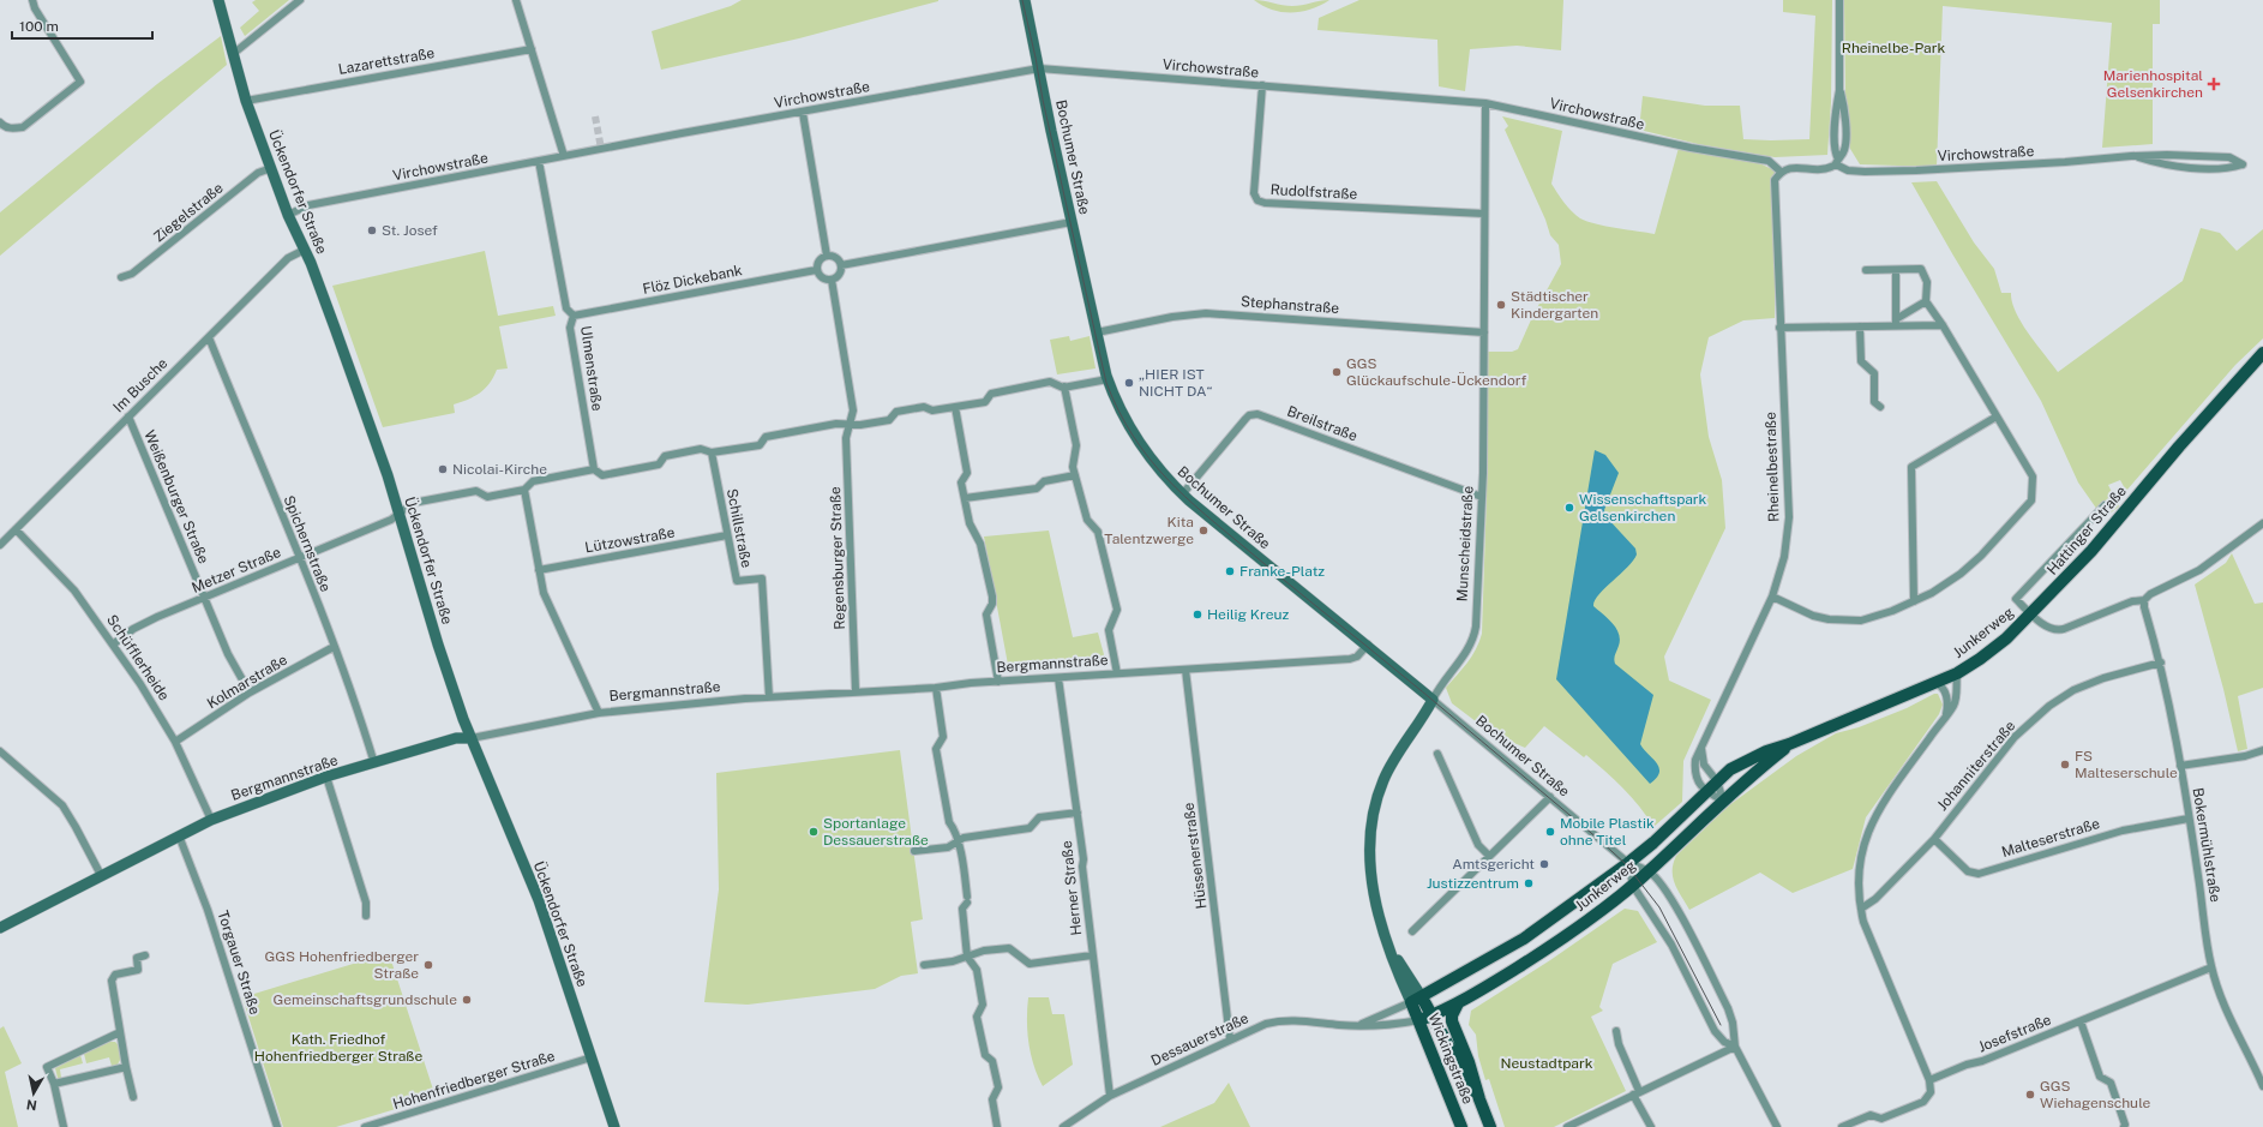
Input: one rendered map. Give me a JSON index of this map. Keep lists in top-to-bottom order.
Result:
{
  "streets": {
    "main road": [
      "Bochumer Straße",
      "Ückendorfer Straße",
      "Hattinger Straße",
      "Munscheidstraße",
      "Junkerweg",
      "Bergmannstraße",
      "Wickingstraße"
    ],
    "street": [
      "Lazarettstraße",
      "Virchowstraße",
      "Rudolfstraße",
      "Ziegelstraße",
      "Flöz Dickebank",
      "Stephanstraße",
      "Ulmenstraße",
      "Im Busche",
      "Breilstraße",
      "Rheinelbestraße",
      "Weißenburger Straße",
      "Schillstraße",
      "Lützowstraße",
      "Spichernstraße",
      "Regensburger Straße",
      "Metzer Straße",
      "Schüfflerheide",
      "Kolmarstraße",
      "Johanniterstraße",
      "Malteserstraße",
      "Bokermühlstraße",
      "Hüssenerstraße",
      "Herner Straße",
      "Torgauer Straße",
      "Josefstraße",
      "Dessauerstraße",
      "Hohenfriedberger Straße"
    ]
  },
  "crossings": [
    ["Lazarettstraße", "Ückendorfer Straße"],
    ["Virchowstraße", "Bochumer Straße"],
    ["Virchowstraße", "Ückendorfer Straße"],
    ["Virchowstraße", "Rudolfstraße"],
    ["Virchowstraße", "Ulmenstraße"],
    ["Virchowstraße", "Rheinelbestraße"],
    ["Virchowstraße", "Munscheidstraße"],
    ["Bochumer Straße", "Stephanstraße"],
    ["Bochumer Straße", "Breilstraße"],
    ["Bochumer Straße", "Munscheidstraße"],
    ["Bochumer Straße", "Metzer Straße"],
    ["Bochumer Straße", "Junkerweg"],
    ["Bochumer Straße", "Bergmannstraße"],
    ["Ückendorfer Straße", "Ziegelstraße"],
    ["Ückendorfer Straße", "Im Busche"],
    ["Ückendorfer Straße", "Metzer Straße"],
    ["Ückendorfer Straße", "Bergmannstraße"],
    ["Ückendorfer Straße", "Hohenfriedberger Straße"],
    ["Rudolfstraße", "Munscheidstraße"],
    ["Flöz Dickebank", "Ulmenstraße"],
    ["Flöz Dickebank", "Regensburger Straße"],
    ["Stephanstraße", "Munscheidstraße"],
    ["Ulmenstraße", "Metzer Straße"],
    ["Im Busche", "Weißenburger Straße"],
    ["Im Busche", "Spichernstraße"],
    ["Im Busche", "Schüfflerheide"],
    ["Breilstraße", "Munscheidstraße"],
    ["Rheinelbestraße", "Junkerweg"],
    ["Weißenburger Straße", "Metzer Straße"],
    ["Weißenburger Straße", "Kolmarstraße"],
    ["Schillstraße", "Lützowstraße"],
    ["Schillstraße", "Metzer Straße"],
    ["Schillstraße", "Bergmannstraße"],
    ["Hattinger Straße", "Junkerweg"],
    ["Spichernstraße", "Metzer Straße"],
    ["Spichernstraße", "Bergmannstraße"],
    ["Spichernstraße", "Kolmarstraße"],
    ["Munscheidstraße", "Junkerweg"],
    ["Munscheidstraße", "Dessauerstraße"],
    ["Munscheidstraße", "Wickingstraße"],
    ["Regensburger Straße", "Metzer Straße"],
    ["Regensburger Straße", "Bergmannstraße"],
    ["Metzer Straße", "Schüfflerheide"],
    ["Junkerweg", "Bokermühlstraße"],
    ["Junkerweg", "Dessauerstraße"],
    ["Junkerweg", "Wickingstraße"],
    ["Schüfflerheide", "Bergmannstraße"],
    ["Schüfflerheide", "Kolmarstraße"],
    ["Bergmannstraße", "Hüssenerstraße"],
    ["Bergmannstraße", "Herner Straße"],
    ["Bergmannstraße", "Torgauer Straße"],
    ["Johanniterstraße", "Malteserstraße"],
    ["Johanniterstraße", "Bokermühlstraße"],
    ["Malteserstraße", "Bokermühlstraße"],
    ["Bokermühlstraße", "Josefstraße"],
    ["Hüssenerstraße", "Dessauerstraße"],
    ["Herner Straße", "Dessauerstraße"],
    ["Dessauerstraße", "Wickingstraße"]
  ],
  "parks": ["Rheinelbe-Park", "Kath. Friedhof Hohenfriedberger Straße", "Neustadtpark"],
  "places": {
    "health": ["Marienhospital Gelsenkirchen"],
    "other": [
      "St. Josef",
      "Städtischer Kindergarten",
      "GGS Glückaufschule-Ückendorf",
      "„HIER IST NICHT DA“",
      "Nicolai-Kirche",
      "Wissenschaftspark Gelsenkirchen",
      "Kita Talentzwerge",
      "Franke-Platz",
      "Heilig Kreuz",
      "FS Malteserschule",
      "Sportanlage Dessauerstraße",
      "Mobile Plastik ohne Titel",
      "Amtsgericht",
      "Justizzentrum",
      "GGS Hohenfriedberger Straße",
      "Gemeinschaftsgrundschule",
      "GGS Wiehagenschule"
    ]
  },
  "scale_bar": "100 m",
  "north": "bottom"
}
